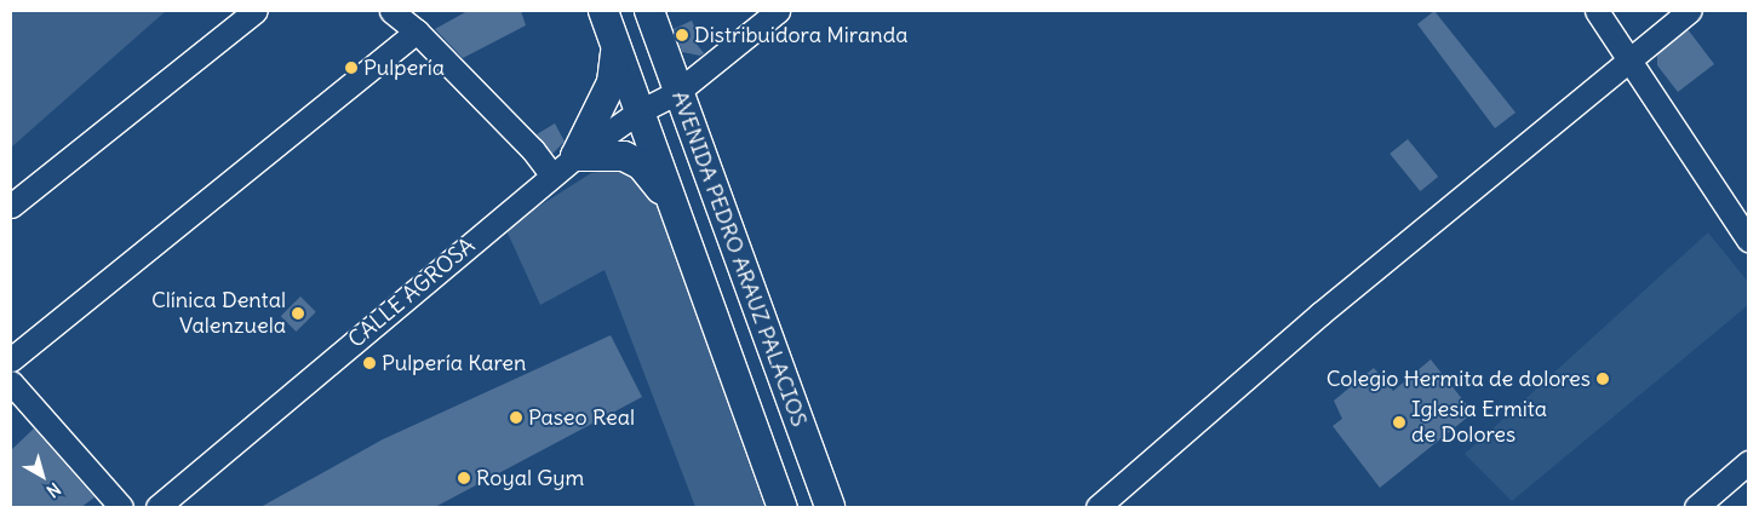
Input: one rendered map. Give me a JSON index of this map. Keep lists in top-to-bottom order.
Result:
{
  "streets": {
    "street": ["AVENIDA PEDRO ARAUZ PALACIOS", "CALLE AGROSA"]
  },
  "crossings": [
    ["AVENIDA PEDRO ARAUZ PALACIOS", "CALLE AGROSA"]
  ],
  "places": [
    "Distribuidora Miranda",
    "Pulpería",
    "Clínica Dental Valenzuela",
    "Pulpería Karen",
    "Colegio Hermita de dolores",
    "Paseo Real",
    "Iglesia Ermita de Dolores",
    "Royal Gym"
  ],
  "north": "bottom right"
}
